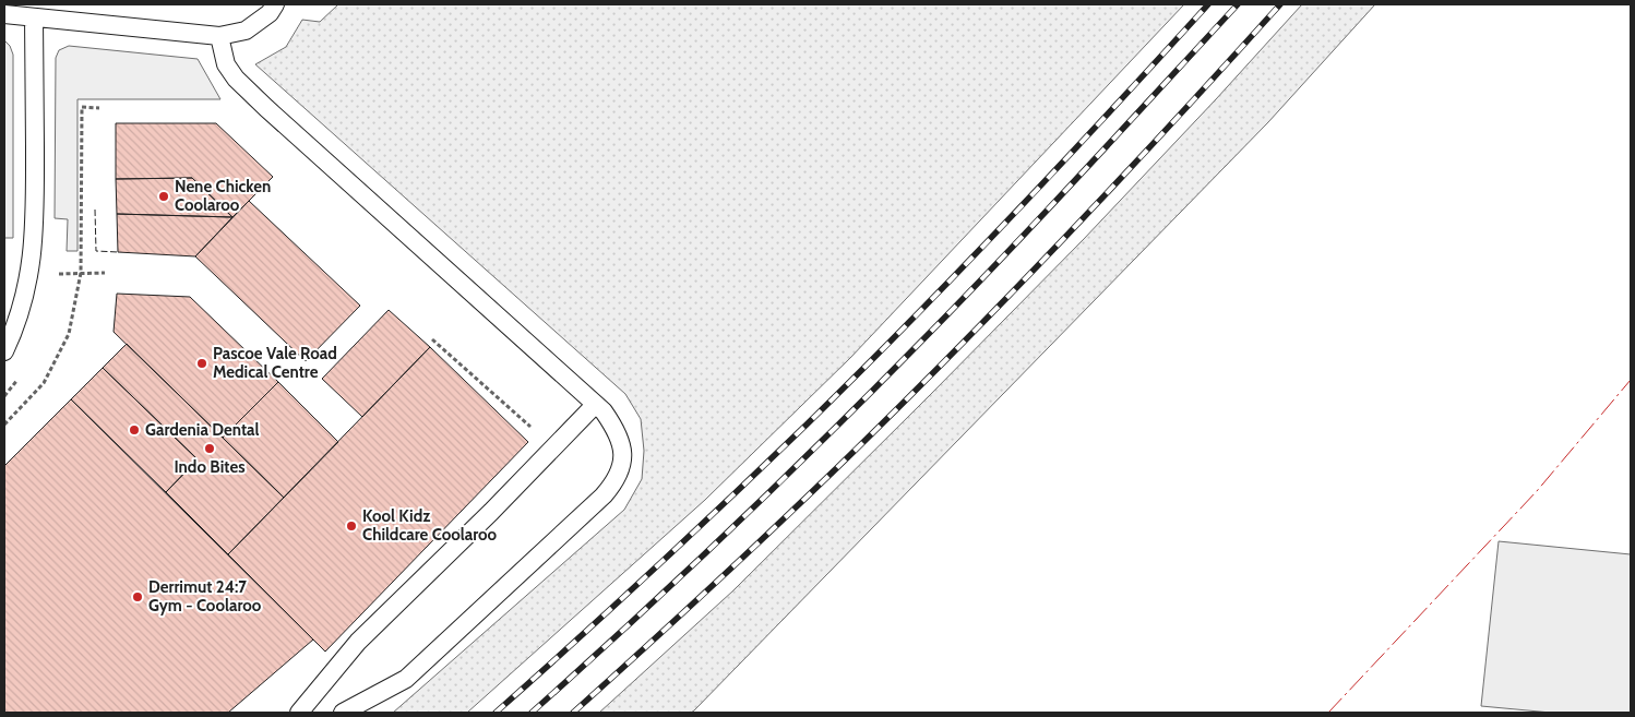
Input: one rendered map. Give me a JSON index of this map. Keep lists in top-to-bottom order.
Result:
{
  "places": [
    "Nene Chicken Coolaroo",
    "Pascoe Vale Road Medical Centre",
    "Gardenia Dental",
    "Indo Bites",
    "Kool Kidz Childcare Coolaroo",
    "Derrimut 24:7 Gym - Coolaroo"
  ]
}
